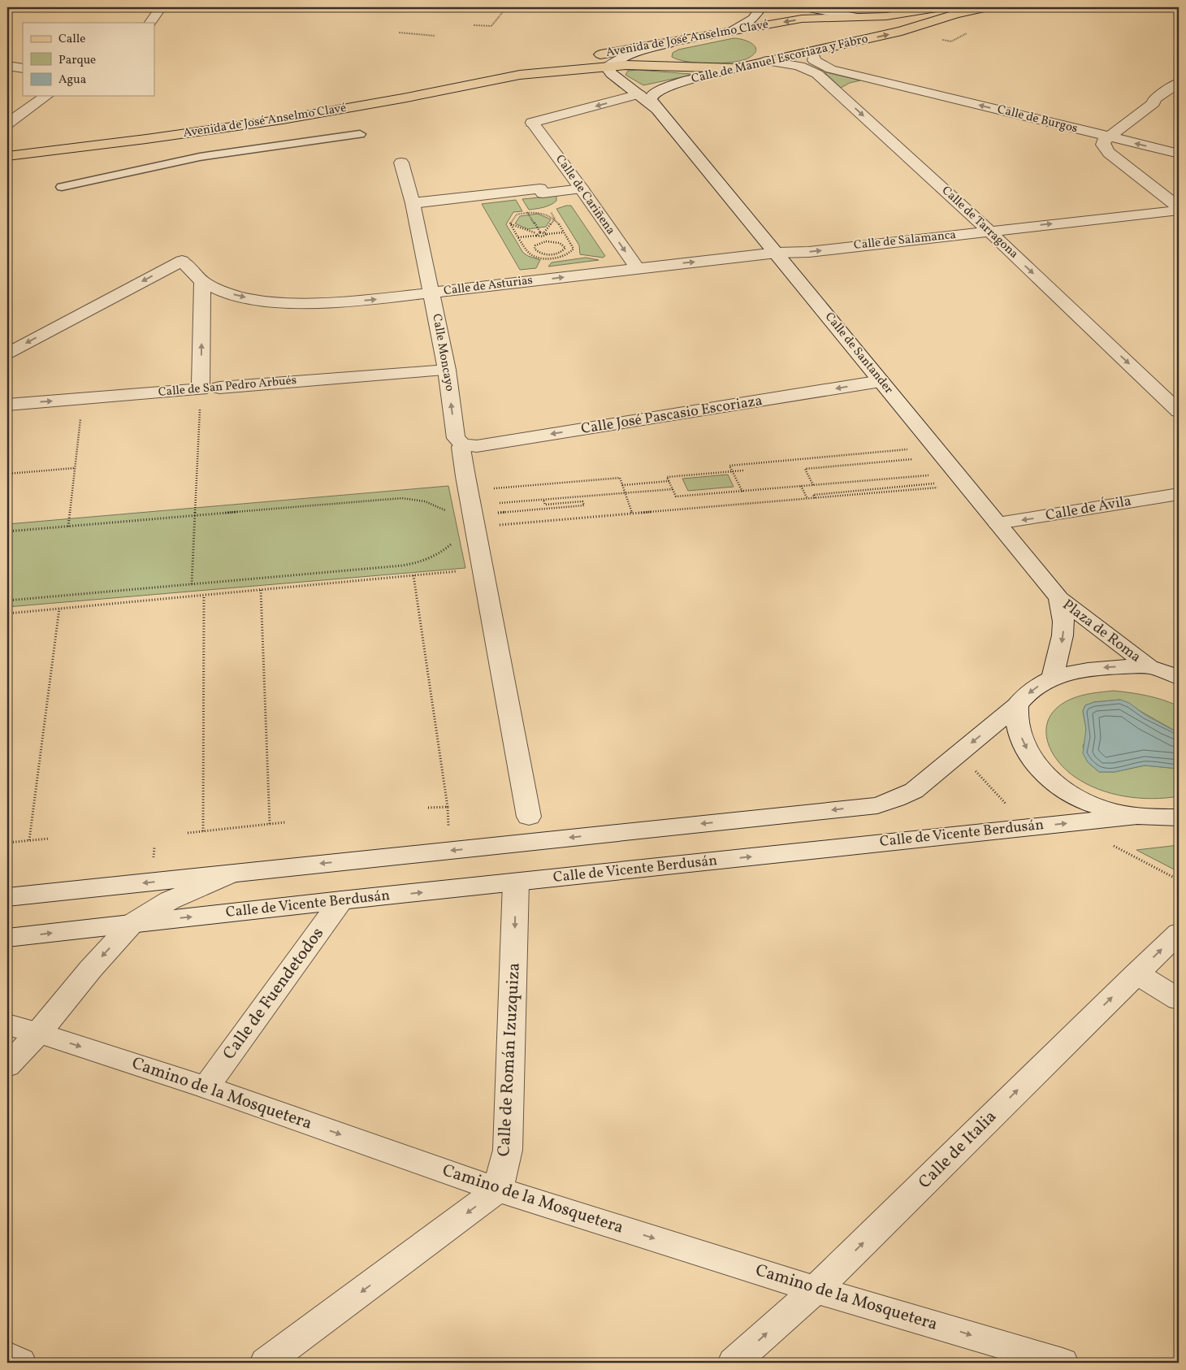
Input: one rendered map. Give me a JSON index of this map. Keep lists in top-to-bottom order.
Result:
{
  "streets": {
    "main road": ["Avenida de José Anselmo Clavé", "Calle de Manuel Escoriaza y Fabro"],
    "street": [
      "Calle de Burgos",
      "Calle de Cariñena",
      "Calle de Tarragona",
      "Calle de Salamanca",
      "Calle de Asturias",
      "Calle Moncayo",
      "Calle de Santander",
      "Calle de San Pedro Arbués",
      "Calle José Pascasio Escoriaza",
      "Calle de Ávila",
      "Plaza de Roma",
      "Calle de Vicente Berdusán",
      "Calle de Fuendetodos",
      "Calle de Román Izuzquiza",
      "Camino de la Mosquetera",
      "Calle de Italia"
    ]
  },
  "crossings": [
    ["Avenida de José Anselmo Clavé", "Calle de Manuel Escoriaza y Fabro"],
    ["Avenida de José Anselmo Clavé", "Calle de Santander"],
    ["Calle de Manuel Escoriaza y Fabro", "Calle de Burgos"],
    ["Calle de Manuel Escoriaza y Fabro", "Calle de Cariñena"],
    ["Calle de Manuel Escoriaza y Fabro", "Calle de Tarragona"],
    ["Calle de Manuel Escoriaza y Fabro", "Calle de Santander"],
    ["Calle de Burgos", "Calle de Tarragona"],
    ["Calle de Cariñena", "Calle de Asturias"],
    ["Calle de Tarragona", "Calle de Salamanca"],
    ["Calle de Salamanca", "Calle de Asturias"],
    ["Calle de Salamanca", "Calle de Santander"],
    ["Calle de Asturias", "Calle Moncayo"],
    ["Calle de Asturias", "Calle de Santander"],
    ["Calle Moncayo", "Calle de San Pedro Arbués"],
    ["Calle Moncayo", "Calle José Pascasio Escoriaza"],
    ["Calle de Santander", "Calle José Pascasio Escoriaza"],
    ["Calle de Santander", "Calle de Ávila"],
    ["Calle de Santander", "Plaza de Roma"],
    ["Plaza de Roma", "Calle de Vicente Berdusán"],
    ["Calle de Vicente Berdusán", "Calle de Fuendetodos"],
    ["Calle de Vicente Berdusán", "Calle de Román Izuzquiza"],
    ["Calle de Fuendetodos", "Camino de la Mosquetera"],
    ["Calle de Román Izuzquiza", "Camino de la Mosquetera"],
    ["Camino de la Mosquetera", "Calle de Italia"]
  ],
  "one_way": [
    "Calle de Burgos",
    "Calle de Cariñena",
    "Calle de Tarragona",
    "Calle de Salamanca",
    "Calle de San Pedro Arbués",
    "Calle José Pascasio Escoriaza",
    "Calle de Ávila",
    "Plaza de Roma",
    "Calle de Román Izuzquiza",
    "Camino de la Mosquetera",
    "Calle de Italia"
  ],
  "legend": ["Calle", "Parque", "Agua"]
}
